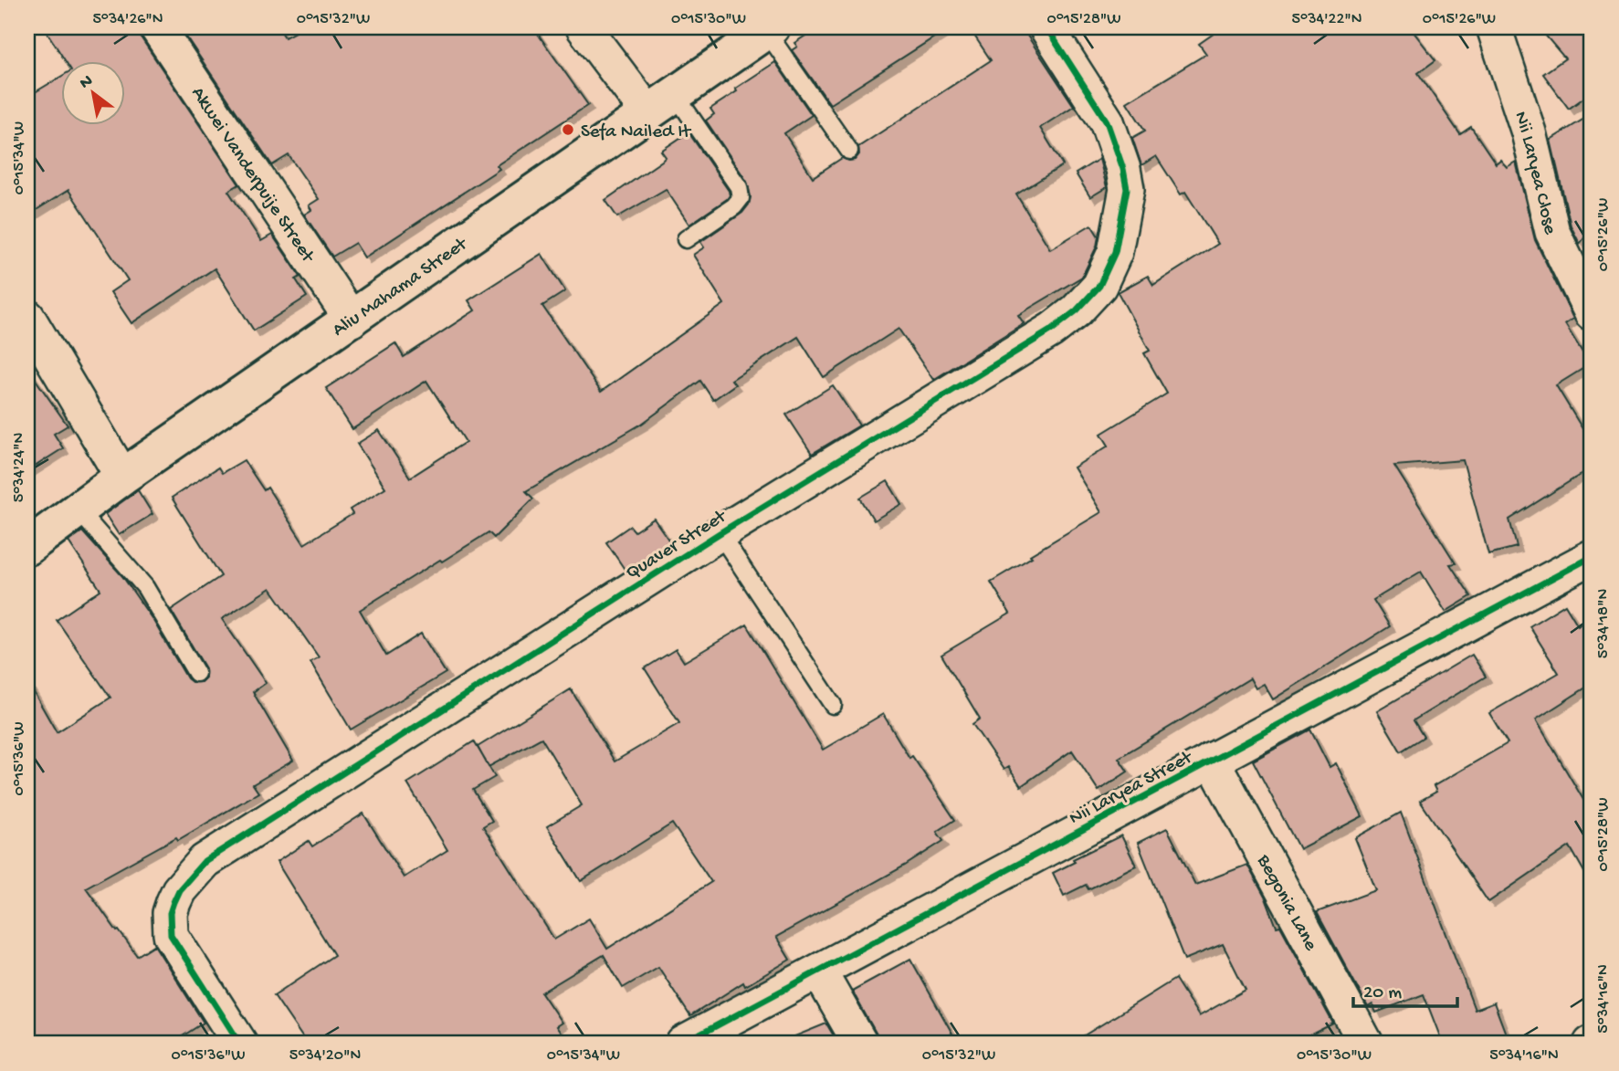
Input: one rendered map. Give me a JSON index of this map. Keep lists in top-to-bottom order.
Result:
{
  "streets": {
    "street": [
      "Nii Laryea Close",
      "Akwei Vanderpuije Street",
      "Aliu Mahama Street",
      "Quaver Street",
      "Nii Laryea Street",
      "Begonia Lane"
    ]
  },
  "crossings": [
    ["Akwei Vanderpuije Street", "Aliu Mahama Street"],
    ["Nii Laryea Street", "Begonia Lane"]
  ],
  "places": ["Sefa Nailed It"],
  "scale_bar": "20 m",
  "north": "top left",
  "coordinates": [
    "5°34'26\"N",
    "0°15'32\"W",
    "0°15'30\"W",
    "0°15'28\"W",
    "5°34'22\"N",
    "0°15'26\"W",
    "0°15'34\"W",
    "5°34'24\"N",
    "5°34'18\"N",
    "0°15'36\"W",
    "5°34'16\"N",
    "5°34'20\"N"
  ]
}
